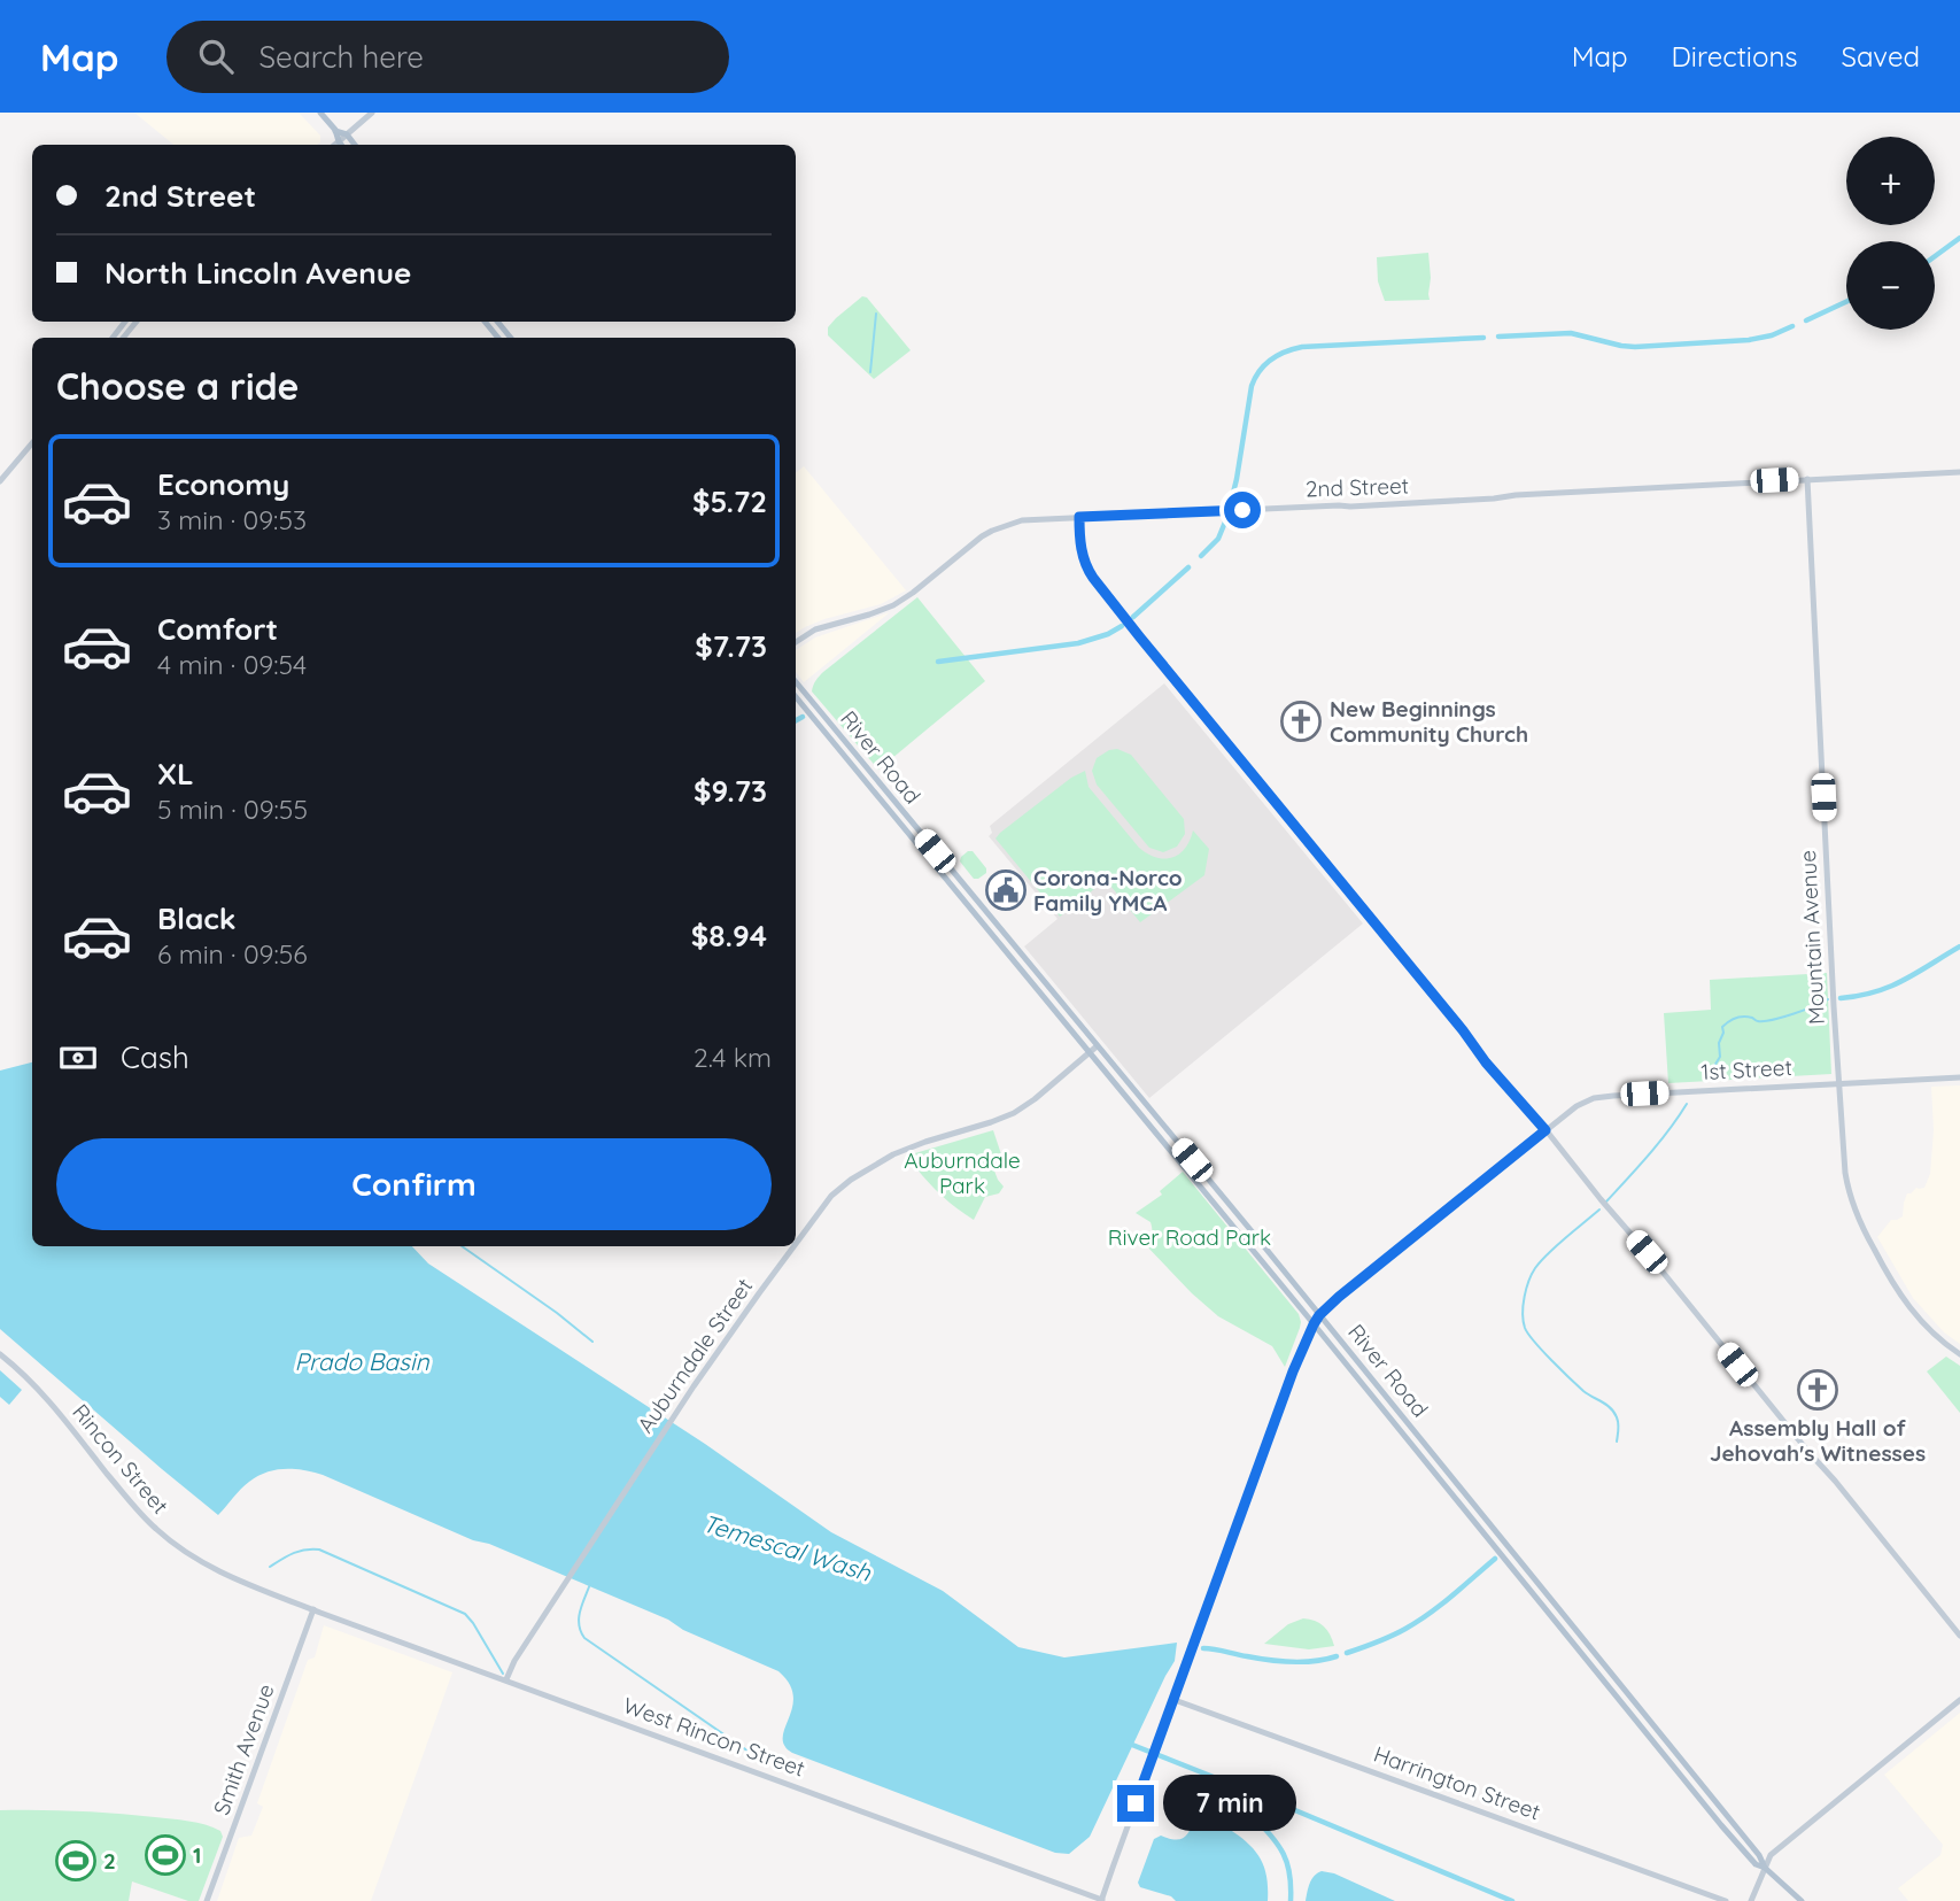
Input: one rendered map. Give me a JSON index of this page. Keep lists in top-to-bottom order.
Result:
{
  "streets": {
    "main road": ["River Road"],
    "street": [
      "2nd Street",
      "Mountain Avenue",
      "1st Street",
      "Auburndale Street",
      "Rincon Street",
      "West Rincon Street",
      "Smith Avenue",
      "Harrington Street"
    ]
  },
  "crossings": [
    ["2nd Street", "Mountain Avenue"],
    ["River Road", "1st Street"],
    ["River Road", "Auburndale Street"],
    ["Mountain Avenue", "1st Street"],
    ["1st Street", "West Rincon Street"],
    ["1st Street", "Harrington Street"],
    ["Auburndale Street", "West Rincon Street"],
    ["Rincon Street", "West Rincon Street"],
    ["Rincon Street", "Smith Avenue"],
    ["West Rincon Street", "Smith Avenue"]
  ],
  "water": ["Prado Basin", "Temescal Wash"],
  "parks": ["Auburndale Park", "River Road Park"],
  "places": {
    "church": ["New Beginnings Community Church", "Assembly Hall of Jehovah's Witnesses"],
    "public building": ["Corona-Norco Family YMCA"],
    "sports": ["1", "2"]
  },
  "page": {
    "header": "Map",
    "search": "Search here",
    "nav": ["Map", "Directions", "Saved"],
    "map_buttons": ["+", "−"],
    "banner": ["2nd Street", "North Lincoln Avenue"],
    "heading": "Choose a ride",
    "list": [
      {
        "name": "Economy",
        "note": "3 min · 09:53",
        "value": "$5.72"
      },
      {
        "name": "Comfort",
        "note": "4 min · 09:54",
        "value": "$7.73"
      },
      {
        "name": "XL",
        "note": "5 min · 09:55",
        "value": "$9.73"
      },
      {
        "name": "Black",
        "note": "6 min · 09:56",
        "value": "$8.94"
      }
    ],
    "pay": ["Cash", "2.4 km"],
    "buttons": "Confirm",
    "bubble": "7 min"
  }
}
